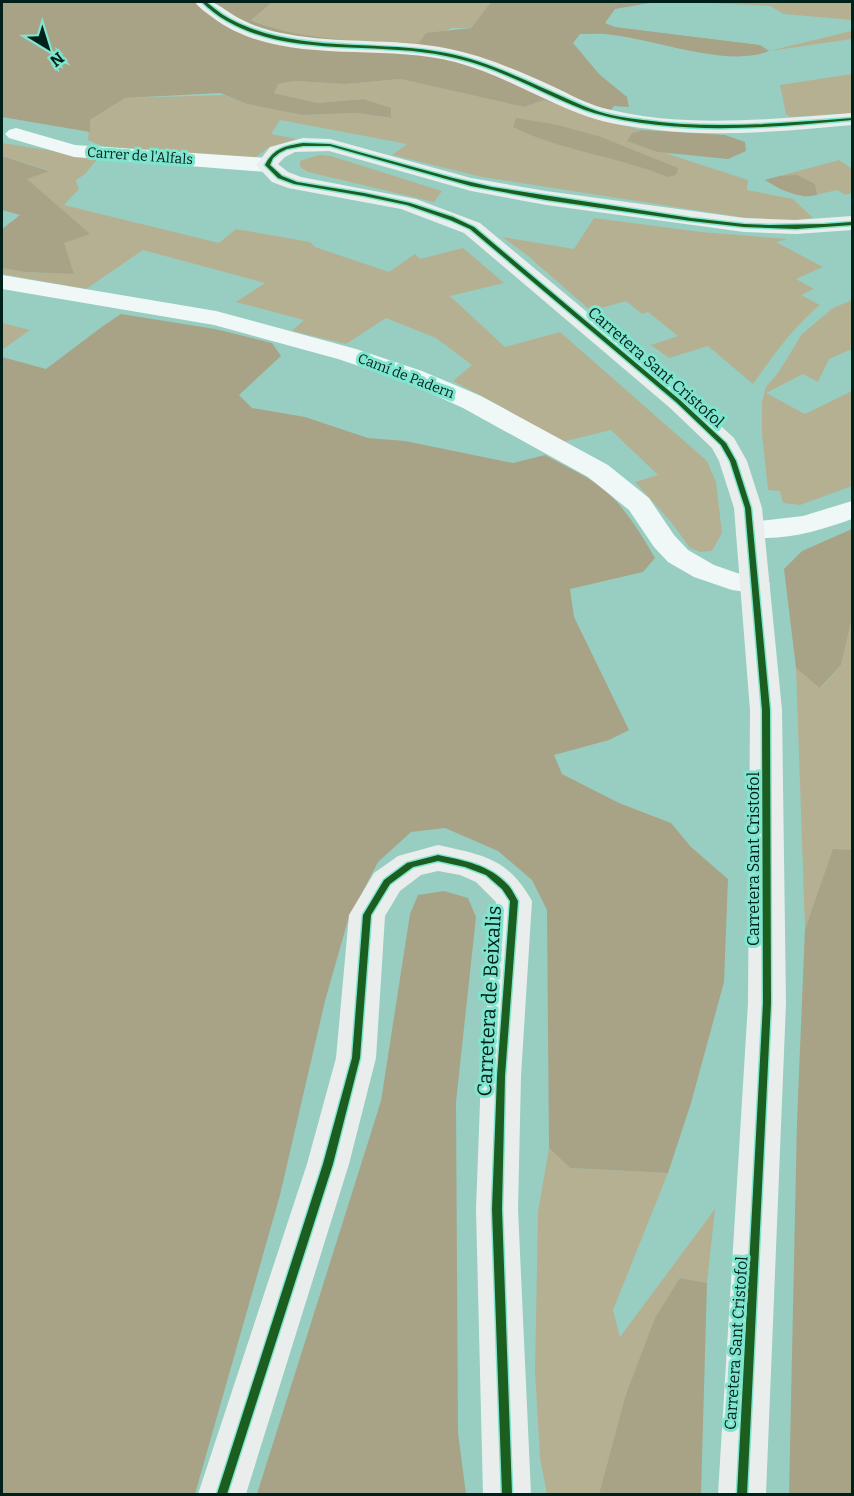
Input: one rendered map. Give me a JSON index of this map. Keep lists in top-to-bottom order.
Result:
{
  "streets": {
    "main road": ["Carretera Sant Cristofol", "Carretera de Beixalis"],
    "street": ["Carrer de l'Alfals", "Camí de Padern"]
  },
  "crossings": [
    ["Carrer de l'Alfals", "Carretera Sant Cristofol"],
    ["Carretera Sant Cristofol", "Camí de Padern"]
  ],
  "north": "bottom right"
}
